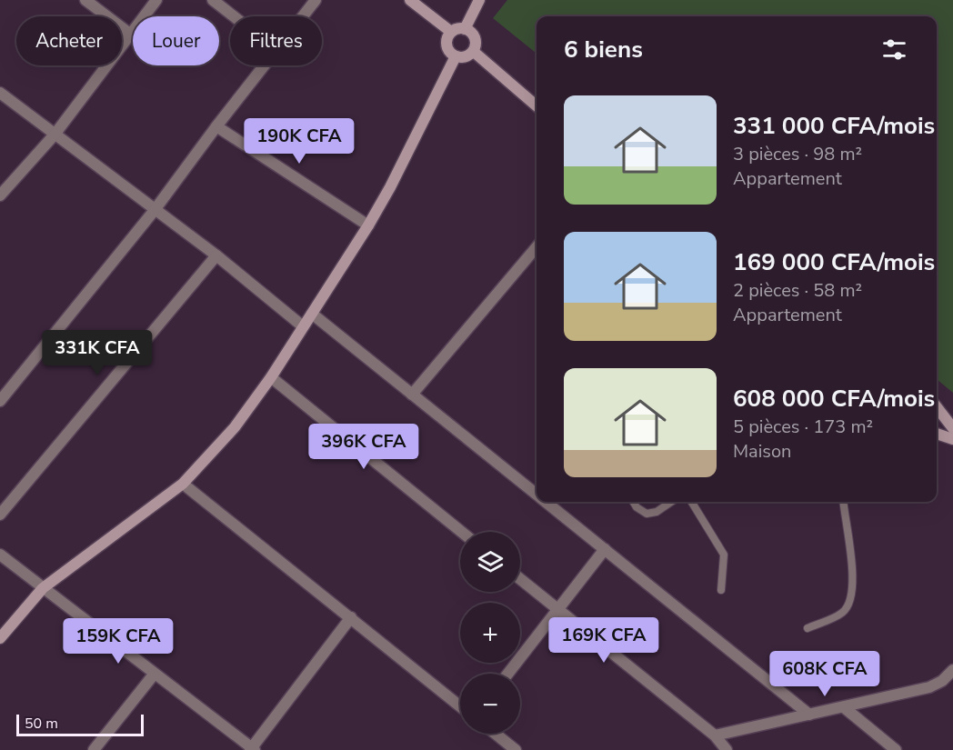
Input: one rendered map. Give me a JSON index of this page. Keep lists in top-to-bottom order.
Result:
{
  "scale_bar": "50 m",
  "page": {
    "chip": ["Acheter", "Louer", "Filtres"],
    "heading": "6 biens",
    "list": [
      {
        "name": "331 000 CFA/mois",
        "note": "3 pièces · 98 m² · Appartement"
      },
      {
        "name": "169 000 CFA/mois",
        "note": "2 pièces · 58 m² · Appartement"
      },
      {
        "name": "608 000 CFA/mois",
        "note": "5 pièces · 173 m² · Maison"
      }
    ],
    "price": [
      "190K CFA",
      "331K CFA",
      "396K CFA",
      "169K CFA",
      "159K CFA",
      "608K CFA"
    ],
    "map_buttons": ["+", "−"],
    "scale": "50 m"
  }
}
